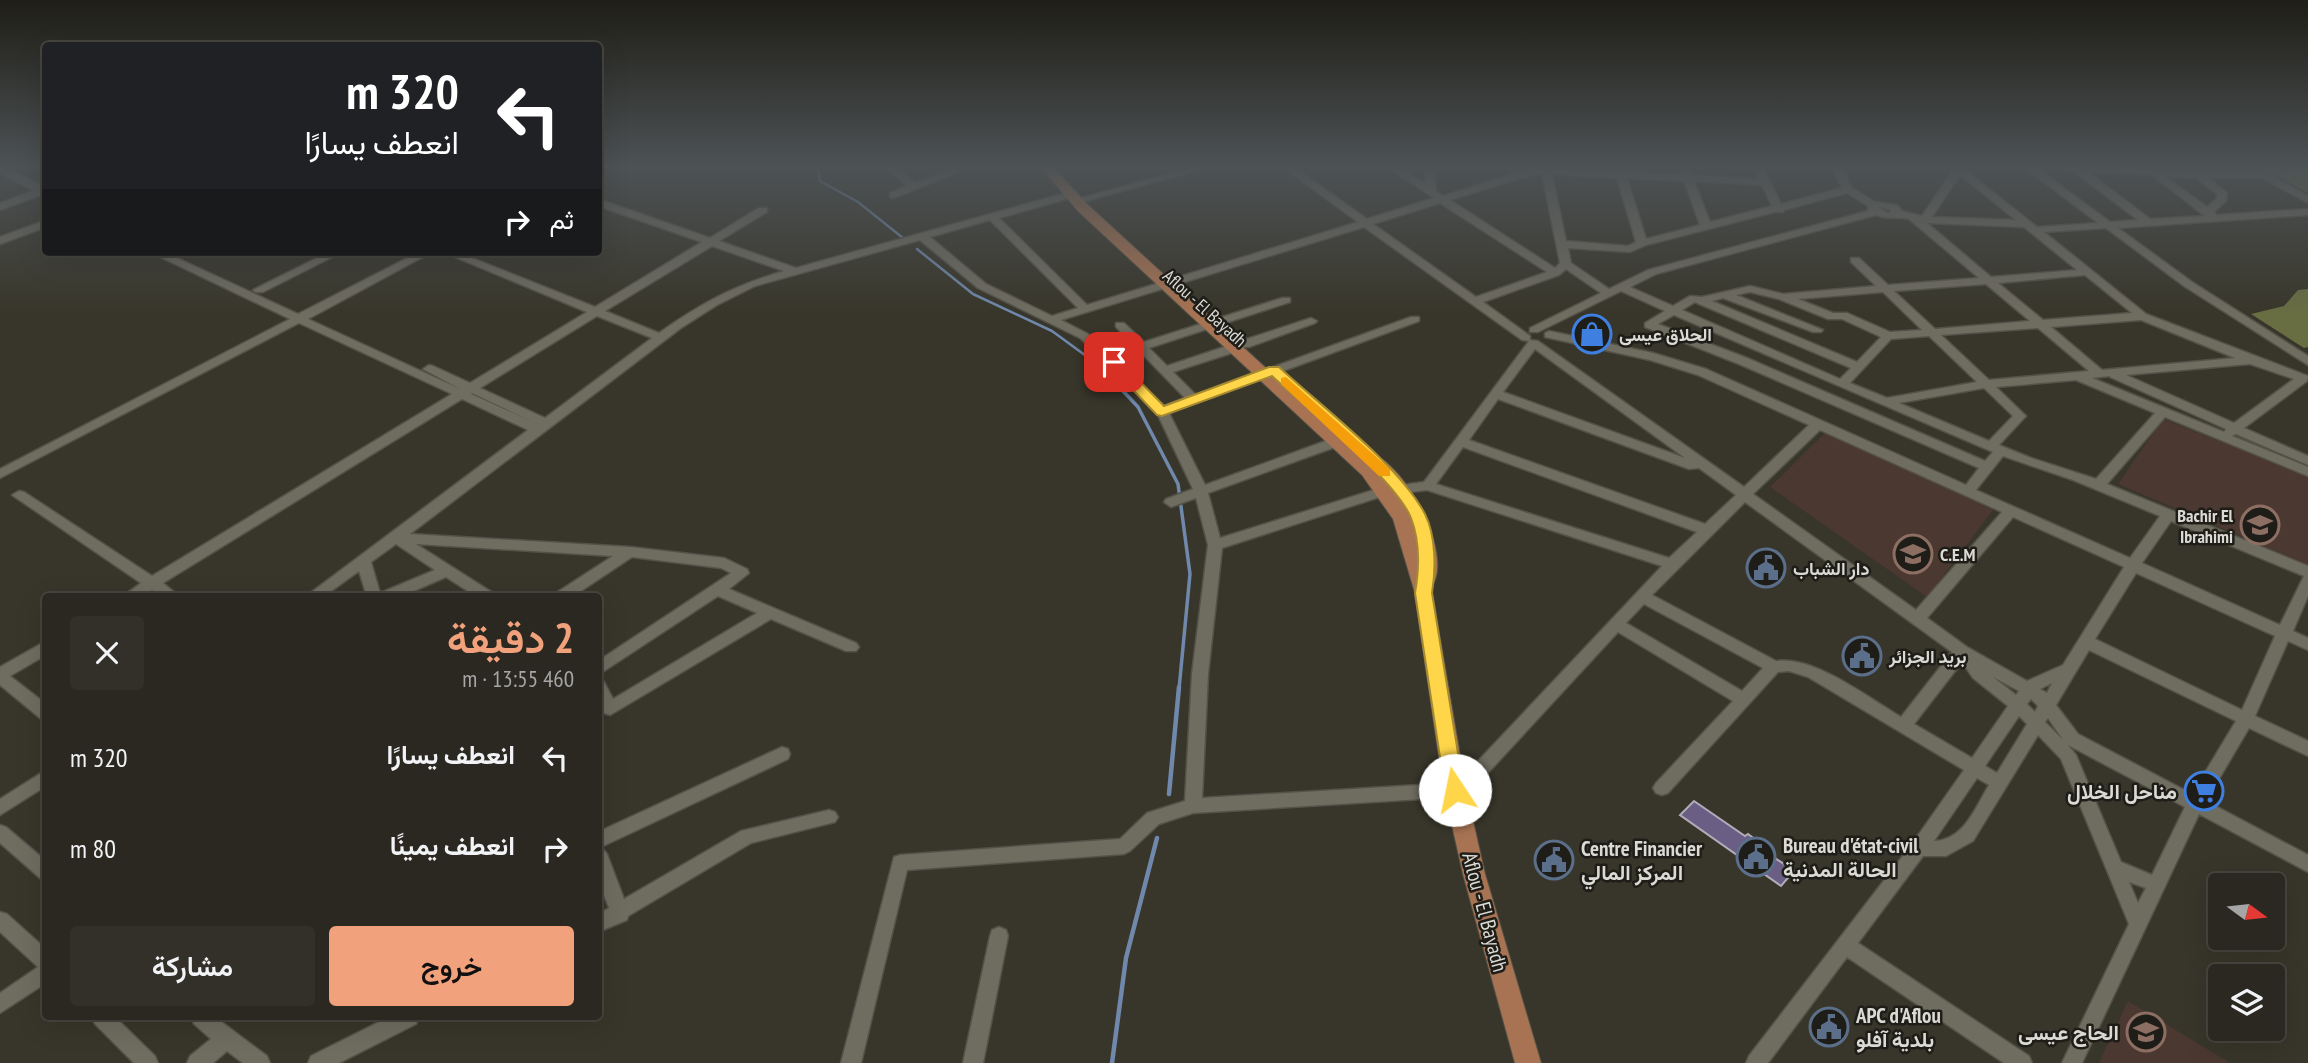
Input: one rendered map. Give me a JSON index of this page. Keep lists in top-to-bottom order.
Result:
{
  "streets": {
    "main road": ["Aflou - El Bayadh"]
  },
  "places": {
    "shop": ["الحلاق عيسى"],
    "school or university": ["Bachir El Ibrahimi", "C.E.M", "الحاج عيسى"],
    "public building": [
      "دار الشباب",
      "بريد الجزائر",
      "Bureau d'état-civil الحالة المدنية",
      "Centre Financier المركز المالي",
      "APC d'Aflou بلدية آفلو"
    ],
    "supermarket": ["مناحل الخلال"]
  },
  "north": "right",
  "page": {
    "turn": ["320 m", "انعطف يسارًا"],
    "then": "ثم",
    "heading": ["2 دقيقة", "460 m · 13:55"],
    "list": [
      {
        "name": "انعطف يسارًا",
        "value": "320 m"
      },
      {
        "name": "انعطف يمينًا",
        "value": "80 m"
      }
    ],
    "buttons": ["خروج", "مشاركة"]
  }
}
